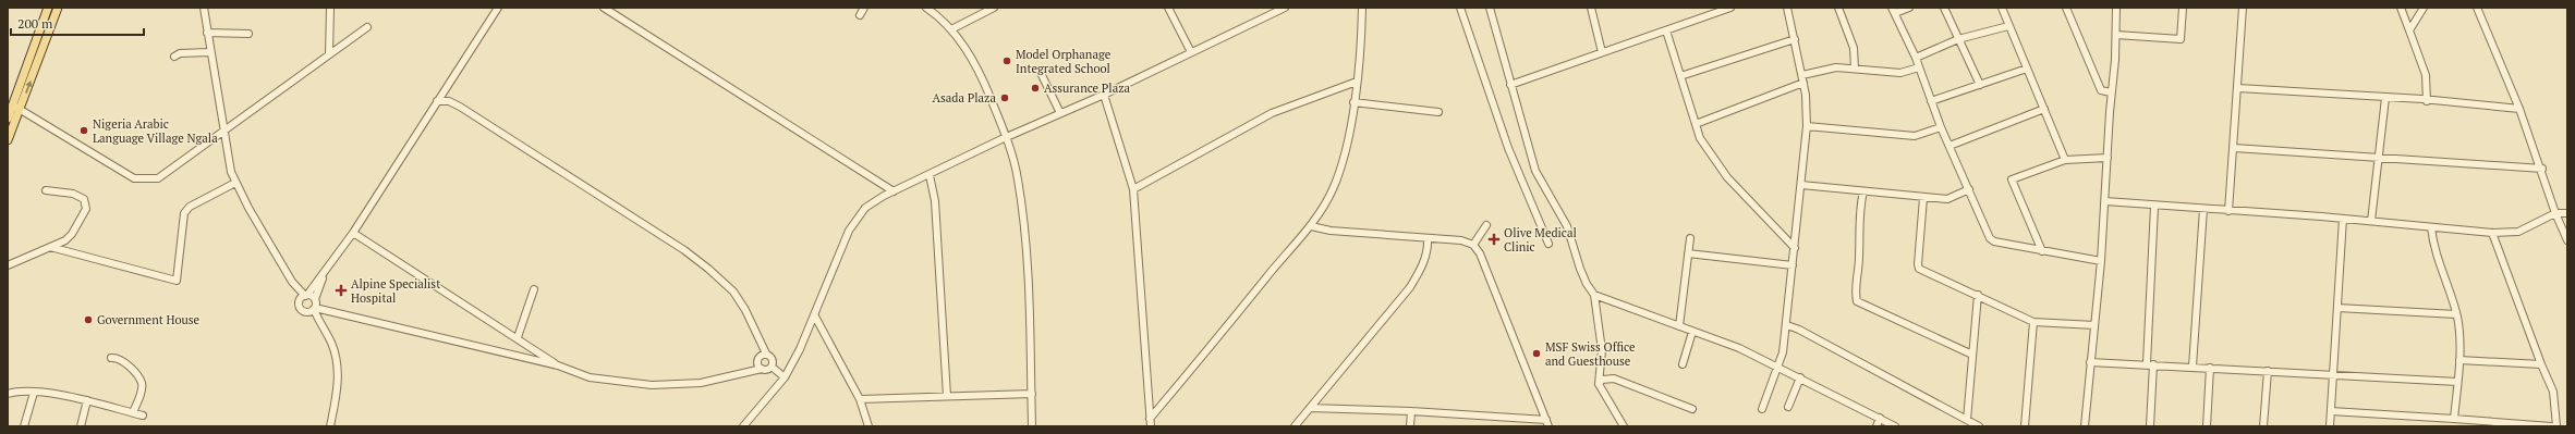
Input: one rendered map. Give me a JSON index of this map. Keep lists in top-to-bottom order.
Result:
{
  "places": {
    "other": [
      "Model Orphanage Integrated School",
      "Assurance Plaza",
      "Asada Plaza",
      "Nigeria Arabic Language Village Ngala",
      "Government House",
      "MSF Swiss Office and Guesthouse"
    ],
    "health": ["Olive Medical Clinic", "Alpine Specialist Hospital"]
  },
  "scale_bar": "200 m"
}
